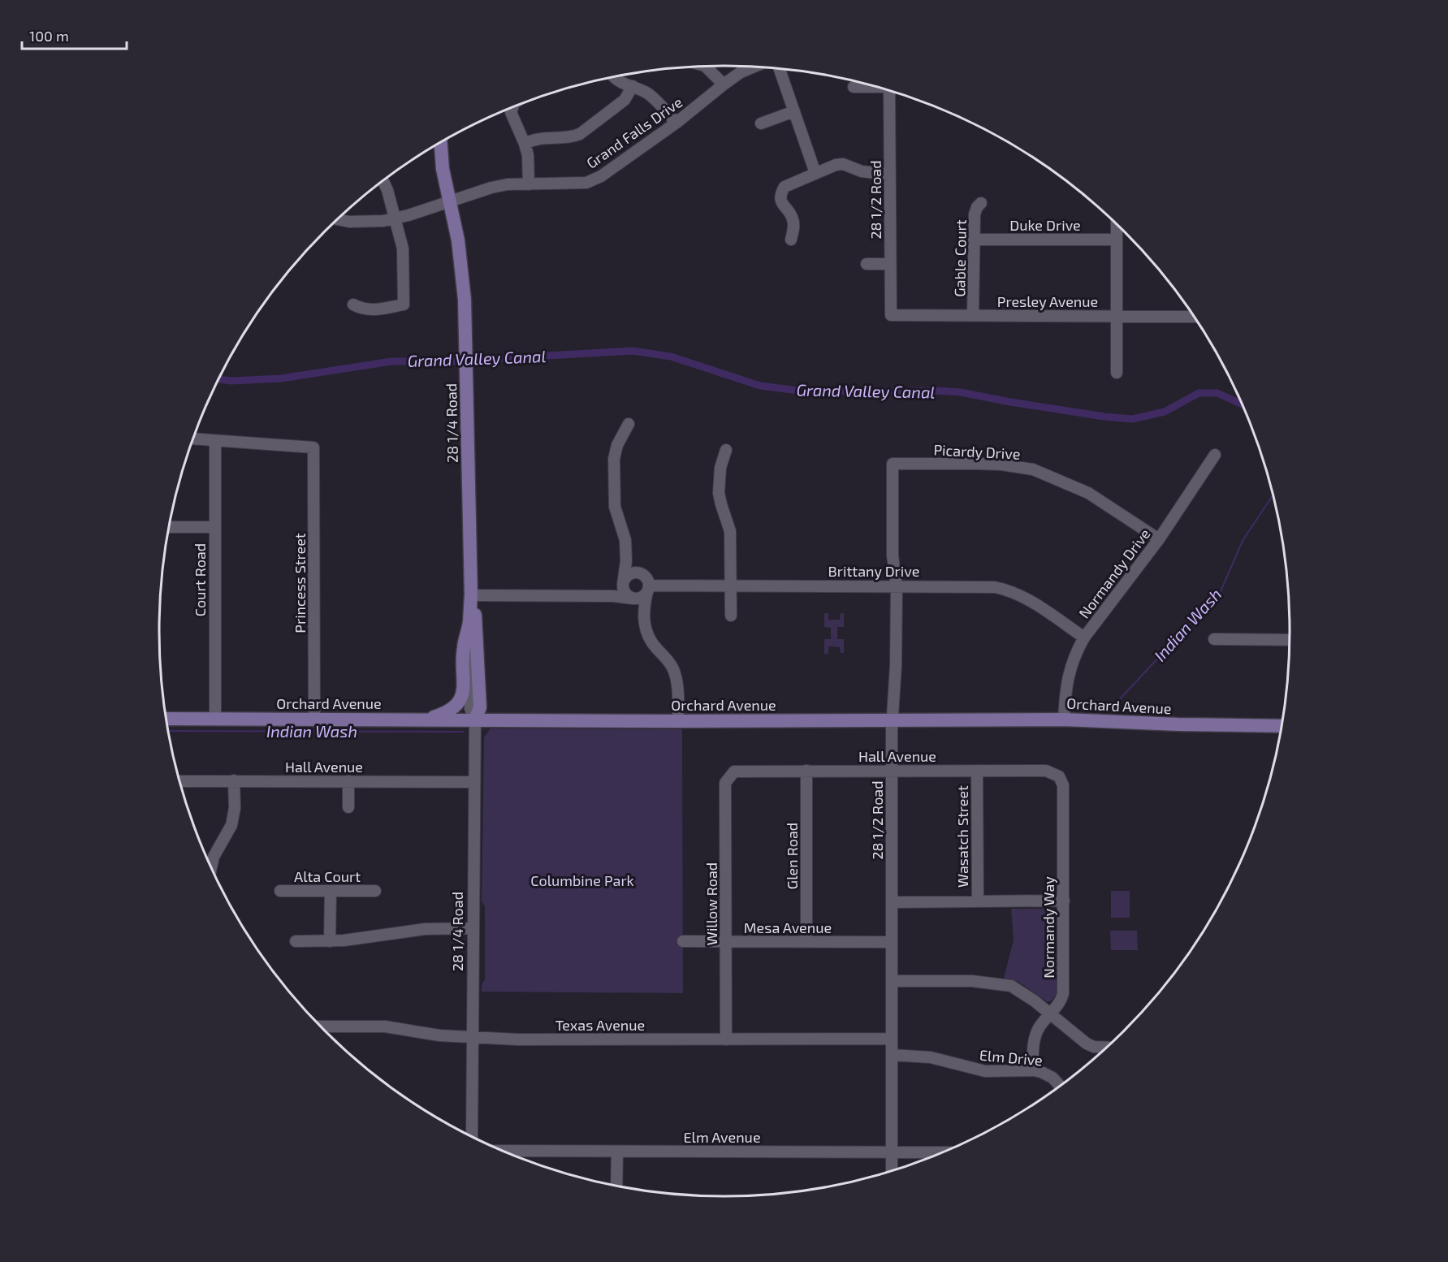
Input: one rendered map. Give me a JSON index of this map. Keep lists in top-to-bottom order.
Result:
{
  "streets": {
    "main road": ["28 1/4 Road", "Orchard Avenue"],
    "street": [
      "Grand Falls Drive",
      "28 1/2 Road",
      "Duke Drive",
      "Gable Court",
      "Presley Avenue",
      "Picardy Drive",
      "Brittany Drive",
      "Normandy Drive",
      "Court Road",
      "Princess Street",
      "Hall Avenue",
      "Wasatch Street",
      "Glen Road",
      "Alta Court",
      "Willow Road",
      "Mesa Avenue",
      "Normandy Way",
      "Texas Avenue",
      "Elm Drive",
      "Elm Avenue"
    ]
  },
  "crossings": [
    ["Grand Falls Drive", "28 1/4 Road"],
    ["28 1/2 Road", "Presley Avenue"],
    ["28 1/2 Road", "Picardy Drive"],
    ["28 1/2 Road", "Brittany Drive"],
    ["28 1/2 Road", "Orchard Avenue"],
    ["28 1/2 Road", "Hall Avenue"],
    ["28 1/2 Road", "Mesa Avenue"],
    ["28 1/2 Road", "Texas Avenue"],
    ["28 1/2 Road", "Elm Drive"],
    ["28 1/2 Road", "Elm Avenue"],
    ["Duke Drive", "Gable Court"],
    ["Gable Court", "Presley Avenue"],
    ["28 1/4 Road", "Orchard Avenue"],
    ["28 1/4 Road", "Hall Avenue"],
    ["28 1/4 Road", "Texas Avenue"],
    ["Picardy Drive", "Normandy Drive"],
    ["Brittany Drive", "Normandy Drive"],
    ["Normandy Drive", "Orchard Avenue"],
    ["Court Road", "Princess Street"],
    ["Court Road", "Orchard Avenue"],
    ["Princess Street", "Orchard Avenue"],
    ["Hall Avenue", "Wasatch Street"],
    ["Hall Avenue", "Glen Road"],
    ["Hall Avenue", "Willow Road"],
    ["Hall Avenue", "Normandy Way"],
    ["Glen Road", "Mesa Avenue"],
    ["Willow Road", "Mesa Avenue"],
    ["Willow Road", "Texas Avenue"],
    ["Normandy Way", "Elm Drive"]
  ],
  "water": ["Grand Valley Canal", "Indian Wash"],
  "parks": ["Columbine Park"],
  "scale_bar": "100 m"
}
